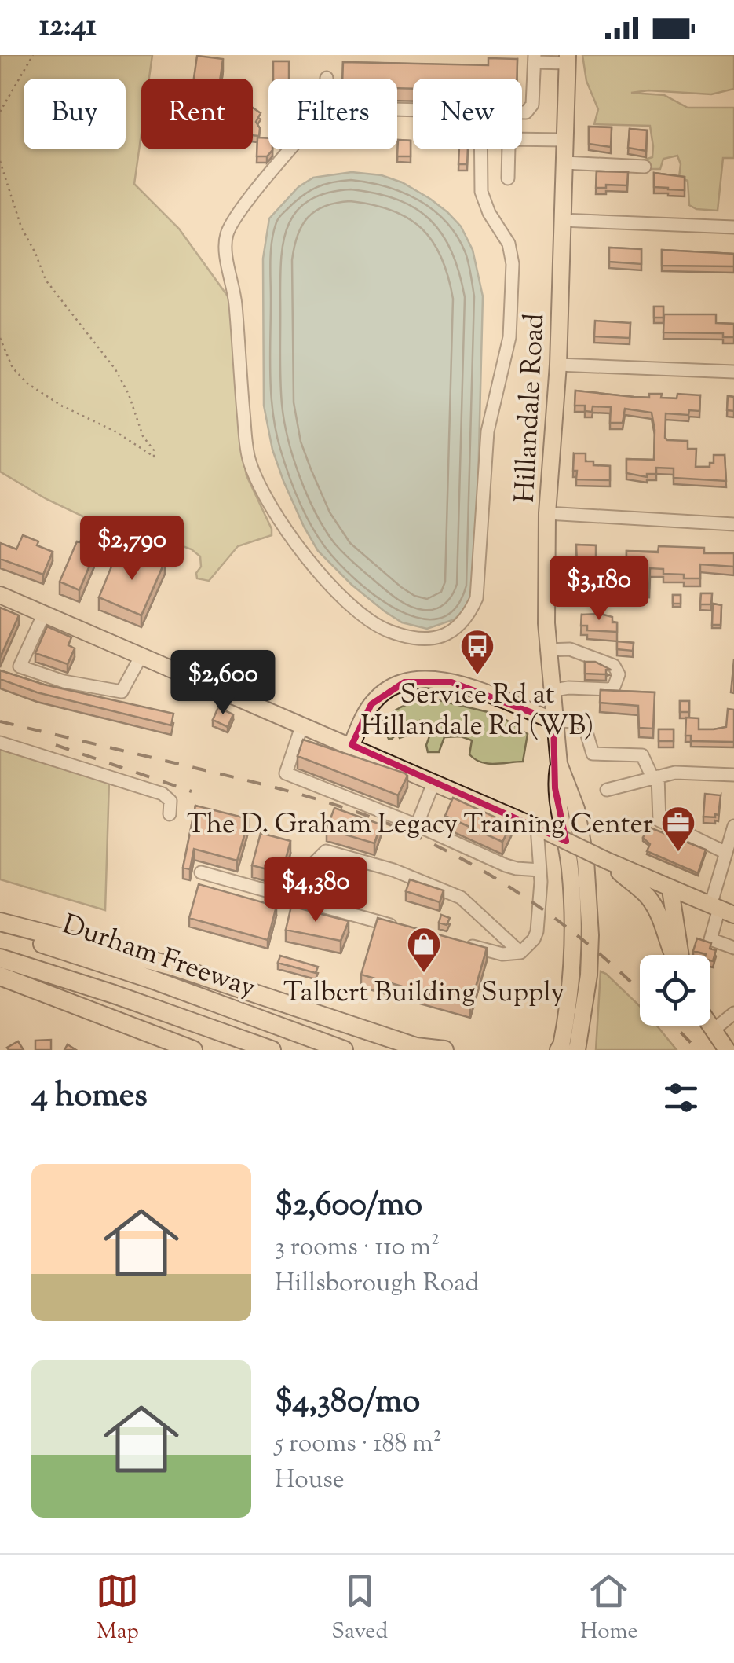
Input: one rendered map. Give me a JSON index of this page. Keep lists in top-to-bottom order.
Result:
{
  "streets": {
    "highway": ["Durham Freeway"],
    "main road": ["Hillandale Road"]
  },
  "places": {
    "bus stop": ["Service Rd at Hillandale Rd (WB)"],
    "office": ["The D. Graham Legacy Training Center"],
    "shop": ["Talbert Building Supply"]
  },
  "page": {
    "status": "12:41",
    "chip": [
      "Buy",
      "Rent",
      "Filters",
      "New"
    ],
    "price": [
      "$2,790",
      "$3,180",
      "$2,600",
      "$4,380"
    ],
    "heading": "4 homes",
    "list": [
      {
        "name": "$2,600/mo",
        "note": "3 rooms · 110 m² · Hillsborough Road"
      },
      {
        "name": "$4,380/mo",
        "note": "5 rooms · 188 m² · House"
      }
    ],
    "tabs": ["Map", "Saved", "Home"]
  }
}
